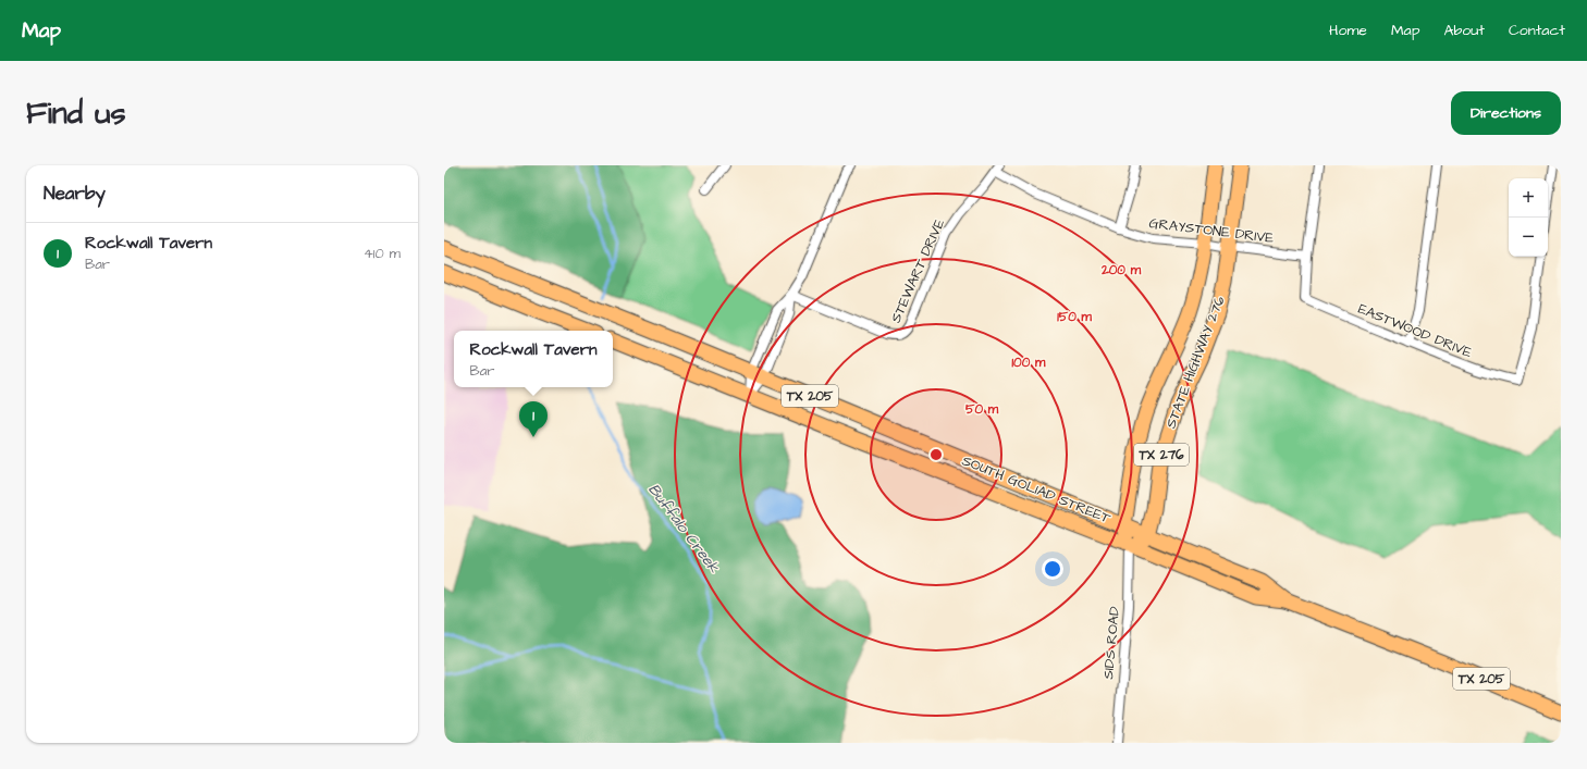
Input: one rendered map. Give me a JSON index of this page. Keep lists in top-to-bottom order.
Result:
{
  "streets": {
    "main road": [
      "STATE HIGHWAY 276",
      "TX 205",
      "TX 276",
      "SOUTH GOLIAD STREET"
    ],
    "street": [
      "GRAYSTONE DRIVE",
      "STEWART DRIVE",
      "EASTWOOD DRIVE",
      "SIDS ROAD"
    ]
  },
  "crossings": [
    ["GRAYSTONE DRIVE", "STEWART DRIVE"],
    ["GRAYSTONE DRIVE", "EASTWOOD DRIVE"],
    ["GRAYSTONE DRIVE", "STATE HIGHWAY 276"],
    ["STATE HIGHWAY 276", "SOUTH GOLIAD STREET"],
    ["STATE HIGHWAY 276", "SIDS ROAD"],
    ["SOUTH GOLIAD STREET", "SIDS ROAD"]
  ],
  "water": ["Buffalo Creek"],
  "page": {
    "header": "Map",
    "nav": [
      "Home",
      "Map",
      "About",
      "Contact"
    ],
    "buttons": "Directions",
    "title": "Find us",
    "heading": "Nearby",
    "map_buttons": ["+", "−"],
    "list": [
      {
        "mark": "1",
        "name": "Rockwall Tavern",
        "note": "Bar",
        "value": "410 m"
      }
    ],
    "popup": ["Rockwall Tavern", "Bar"],
    "pins": "1"
  },
  "rings": [
    "200 m",
    "150 m",
    "100 m",
    "50 m"
  ]
}
